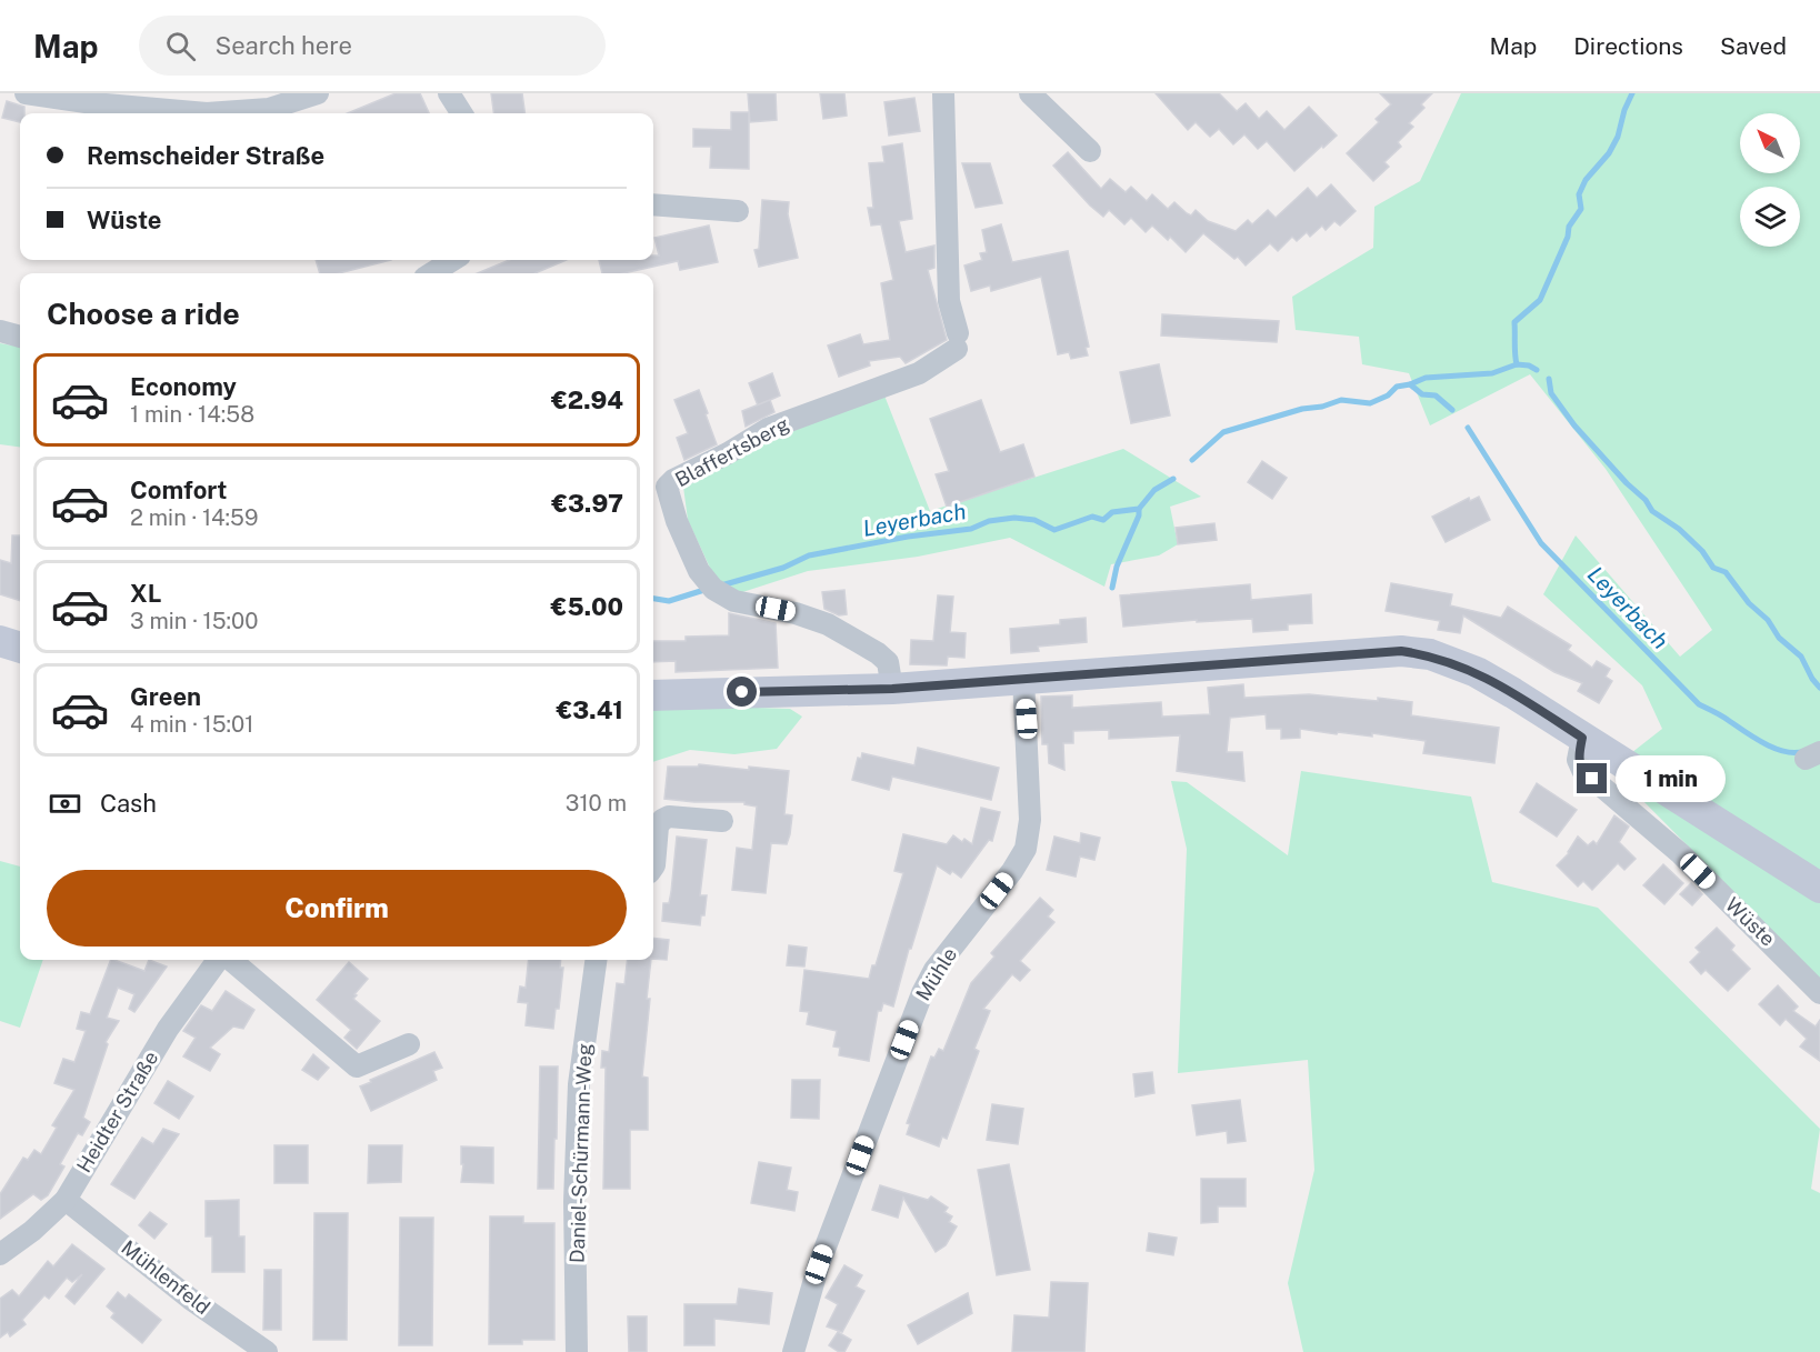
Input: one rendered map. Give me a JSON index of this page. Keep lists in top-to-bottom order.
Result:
{
  "streets": {
    "street": [
      "Blaffertsberg",
      "Wüste",
      "Mühle",
      "Heidter Straße",
      "Daniel-Schürmann-Weg",
      "Mühlenfeld"
    ]
  },
  "crossings": [
    ["Heidter Straße", "Mühlenfeld"]
  ],
  "water": ["Leyerbach"],
  "north": "top left",
  "page": {
    "header": "Map",
    "search": "Search here",
    "nav": ["Map", "Directions", "Saved"],
    "banner": ["Remscheider Straße", "Wüste"],
    "heading": "Choose a ride",
    "list": [
      {
        "name": "Economy",
        "note": "1 min · 14:58",
        "value": "€2.94"
      },
      {
        "name": "Comfort",
        "note": "2 min · 14:59",
        "value": "€3.97"
      },
      {
        "name": "XL",
        "note": "3 min · 15:00",
        "value": "€5.00"
      },
      {
        "name": "Green",
        "note": "4 min · 15:01",
        "value": "€3.41"
      }
    ],
    "bubble": "1 min",
    "pay": ["Cash", "310 m"],
    "buttons": "Confirm"
  }
}
